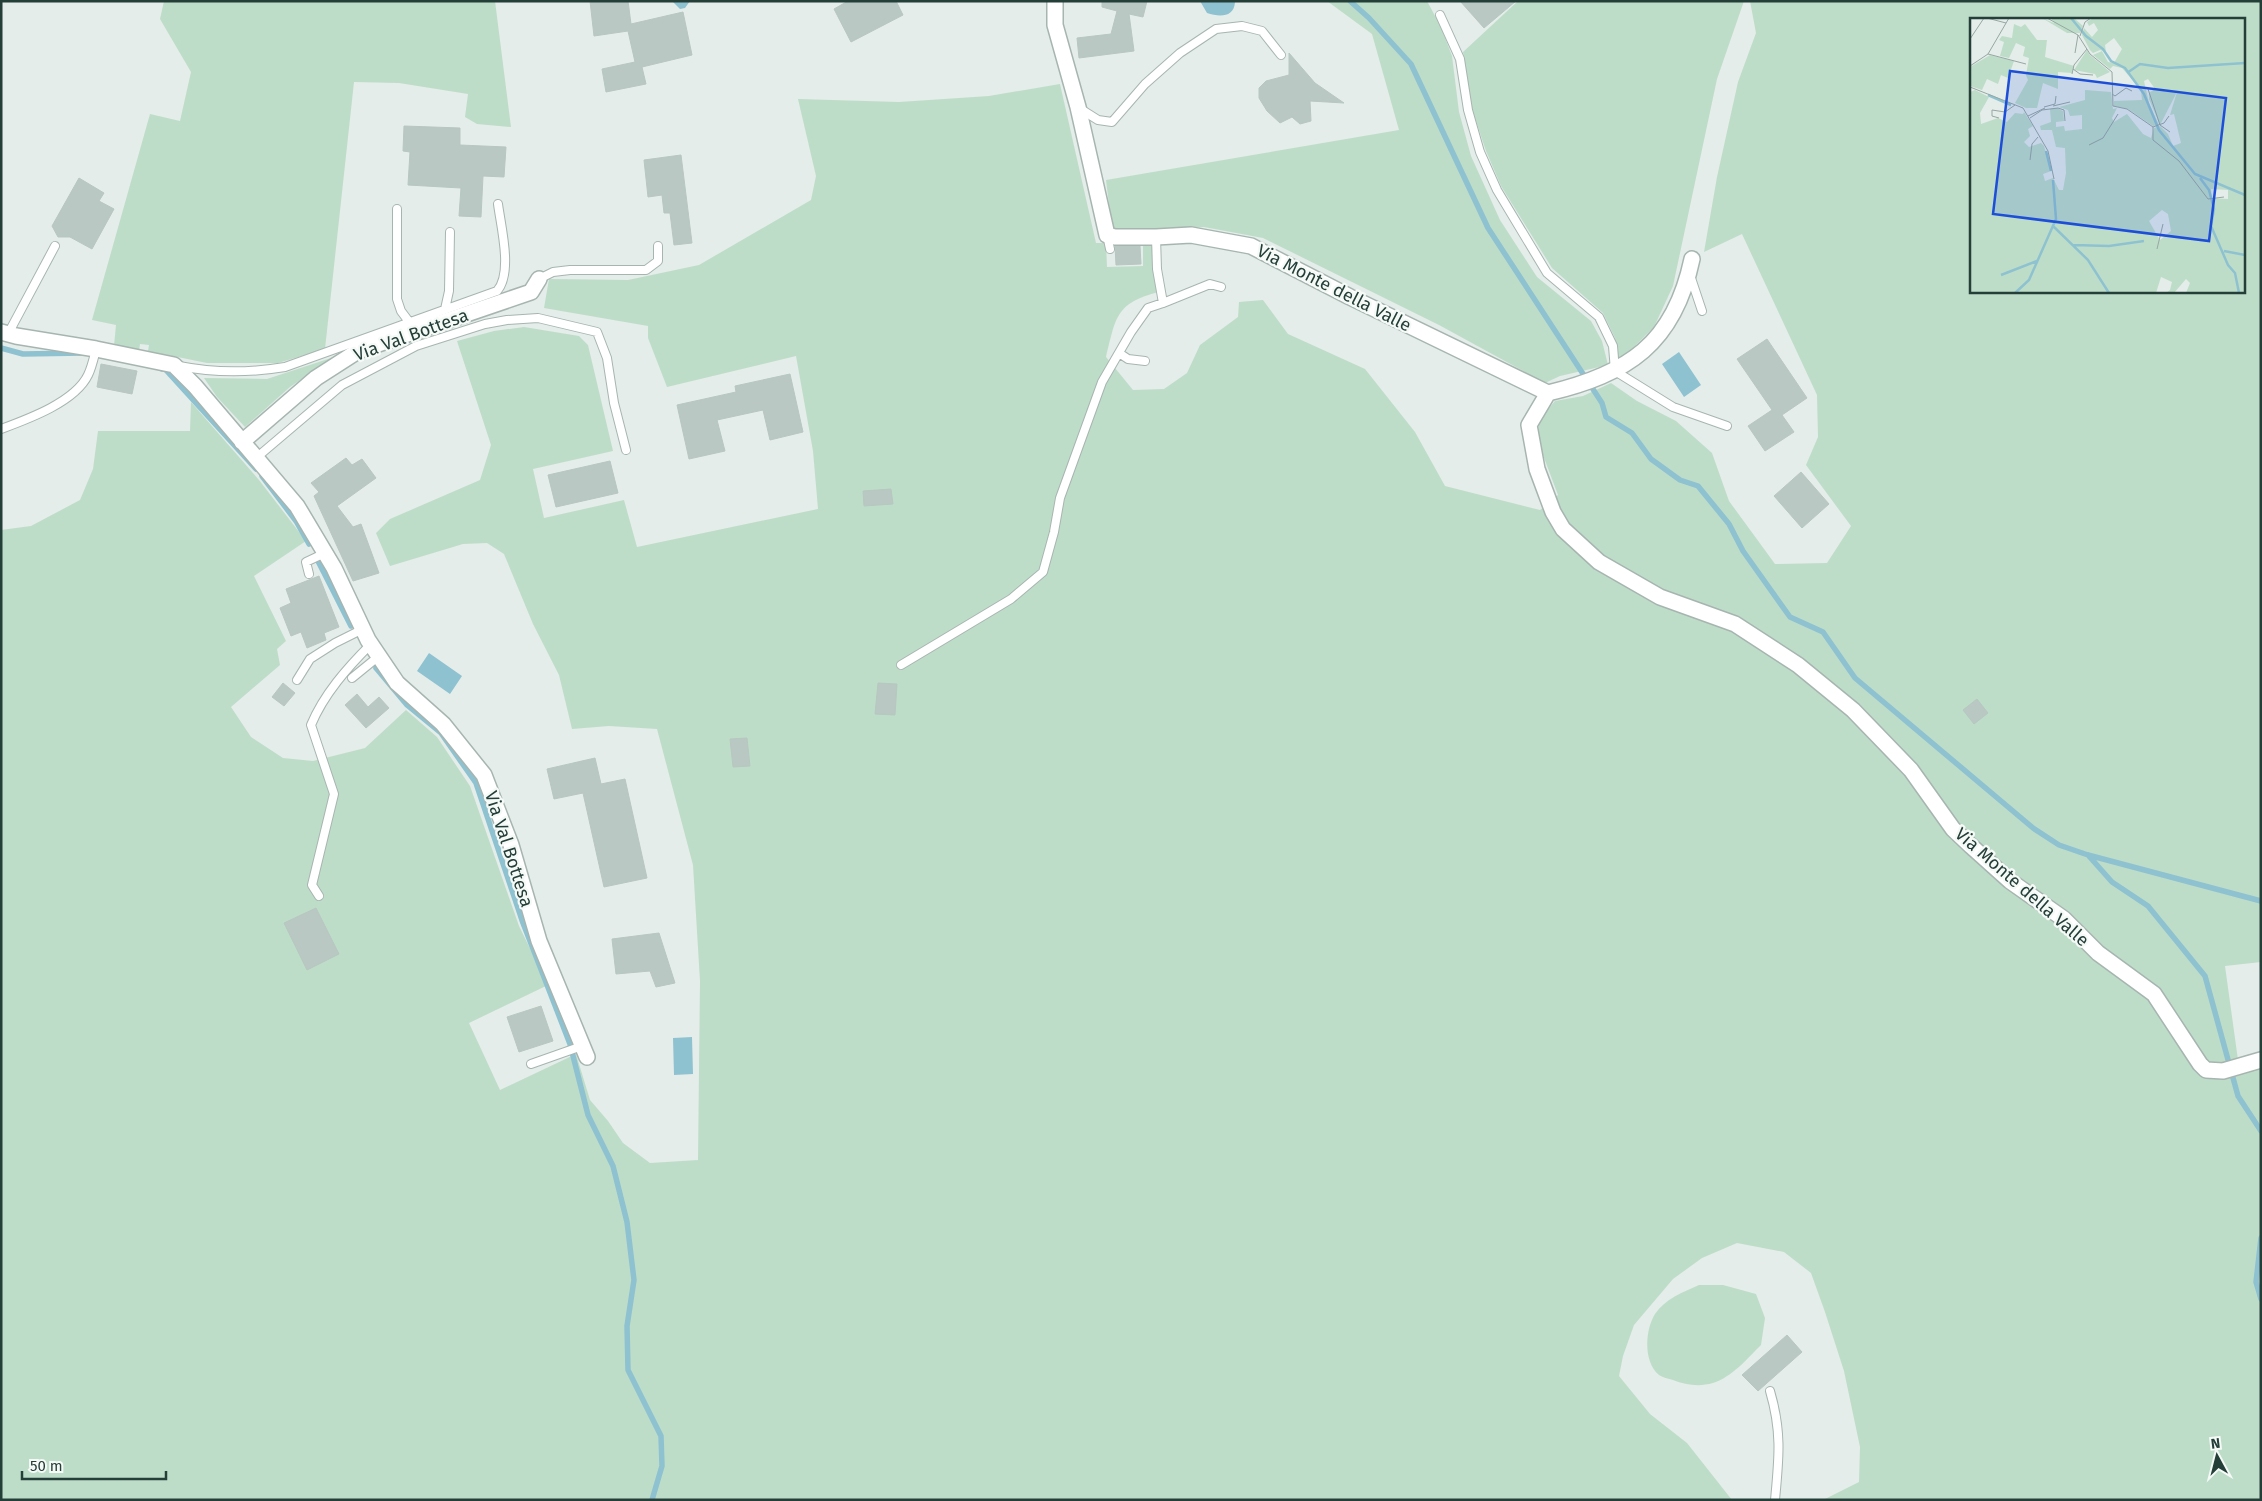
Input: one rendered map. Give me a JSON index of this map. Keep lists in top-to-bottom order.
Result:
{
  "streets": {
    "street": ["Via Monte della Valle", "Via Val Bottesa"]
  },
  "scale_bar": "50 m",
  "north": "top"
}
